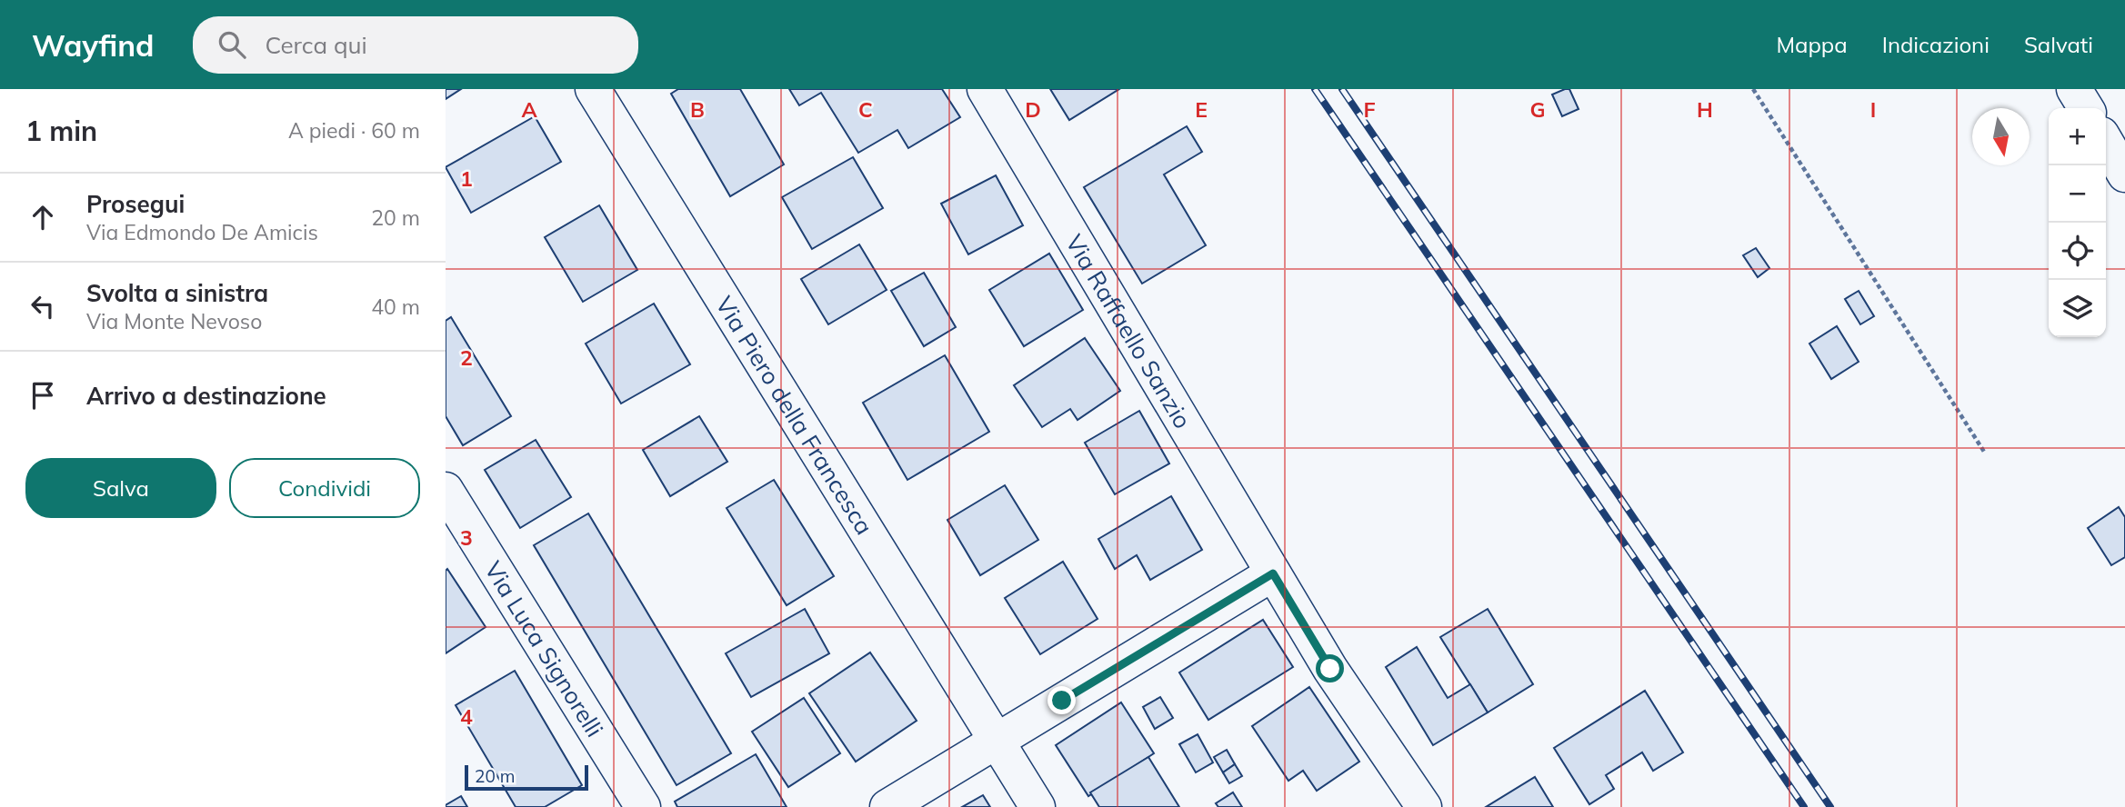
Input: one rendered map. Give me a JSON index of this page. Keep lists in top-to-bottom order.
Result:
{
  "streets": {
    "street": ["Via Raffaello Sanzio", "Via Piero della Francesca", "Via Luca Signorelli"]
  },
  "scale_bar": "20 m",
  "north": "bottom",
  "page": {
    "header": "Wayfind",
    "search": "Cerca qui",
    "nav": ["Mappa", "Indicazioni", "Salvati"],
    "heading": ["1 min", "A piedi · 60 m"],
    "map_buttons": ["+", "−"],
    "list": [
      ["Prosegui", "Via Edmondo De Amicis", "20 m"],
      ["Svolta a sinistra", "Via Monte Nevoso", "40 m"],
      "Arrivo a destinazione"
    ],
    "buttons": ["Salva", "Condividi"],
    "scale": "20 m"
  },
  "grid": {
    "columns": [
      "A",
      "B",
      "C",
      "D",
      "E",
      "F",
      "G",
      "H",
      "I"
    ],
    "rows": [
      "1",
      "2",
      "3",
      "4"
    ]
  }
}
